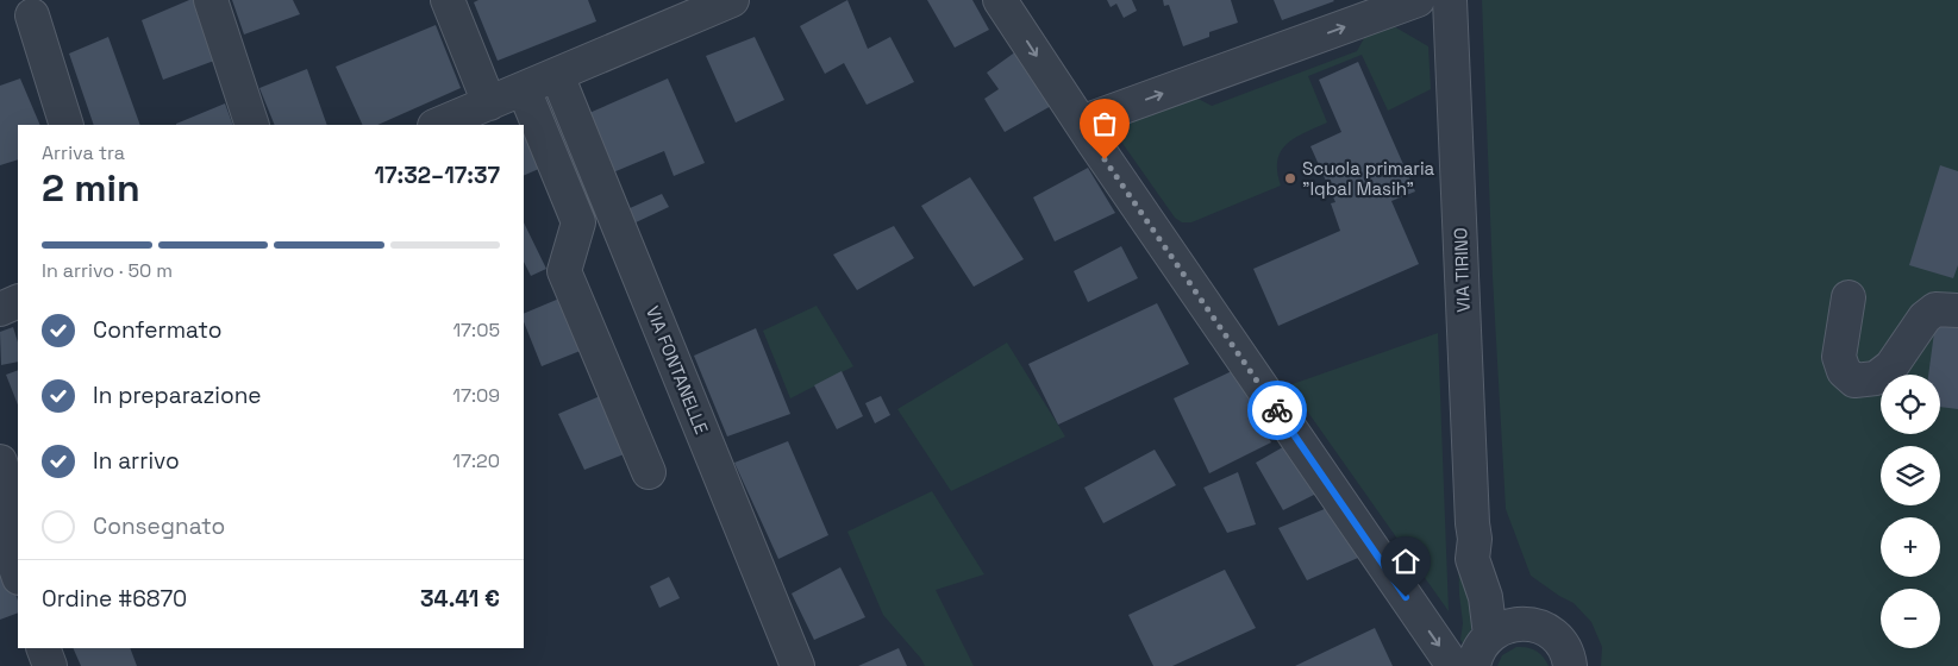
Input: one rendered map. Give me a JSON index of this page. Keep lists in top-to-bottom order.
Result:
{
  "streets": {
    "street": ["VIA TIRINO", "VIA FONTANELLE"]
  },
  "places": ["Scuola primaria \"Iqbal Masih\""],
  "page": {
    "heading": ["2 min", "Arriva tra", "17:32–17:37"],
    "panel": ["Ordine #6870", "34.41 €"],
    "bar": "In arrivo · 50 m",
    "list": [
      ["Confermato", "17:05"],
      ["In preparazione", "17:09"],
      ["In arrivo", "17:20"],
      "Consegnato"
    ],
    "map_buttons": ["+", "−"]
  }
}
